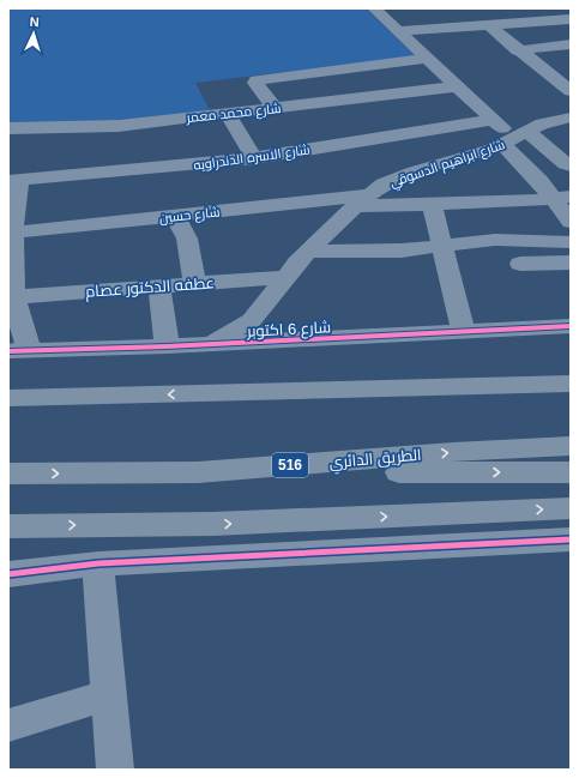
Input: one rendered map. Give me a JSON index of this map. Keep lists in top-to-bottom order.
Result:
{
  "streets": {
    "highway": ["الطريق الدائري", "516"],
    "street": [
      "شارع محمد معمر",
      "شارع الاسره الدندراويه",
      "شارع ابراهيم الدسوقي",
      "شارع حسين",
      "عطفه الدكتور عصام",
      "شارع 6 اكتوبر"
    ]
  },
  "crossings": [
    ["شارع ابراهيم الدسوقي", "شارع حسين"],
    ["شارع ابراهيم الدسوقي", "عطفه الدكتور عصام"],
    ["شارع ابراهيم الدسوقي", "شارع 6 اكتوبر"]
  ],
  "north": "top"
}
